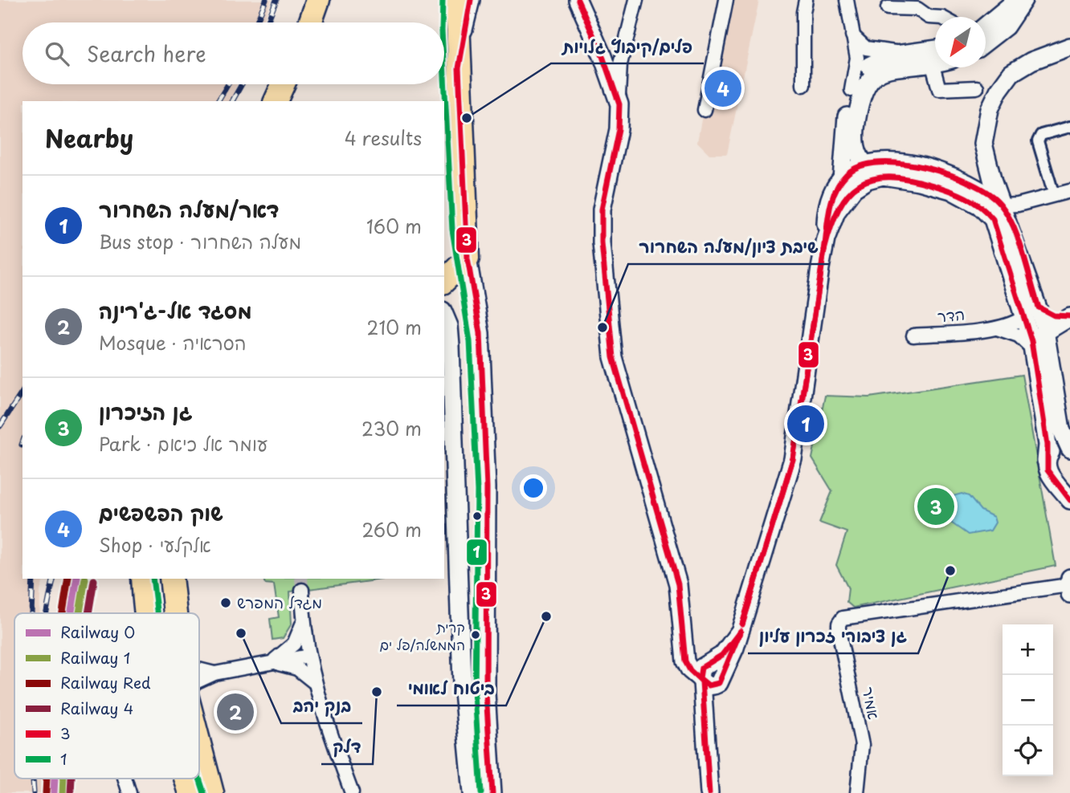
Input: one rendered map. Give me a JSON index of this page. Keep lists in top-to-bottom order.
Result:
{
  "streets": {
    "street": ["הדר", "אמיר"]
  },
  "places": [
    "פלים/קיבוץ גלויות",
    "שיבת ציון/מעלה השחרור",
    "גן ציבורי זכרון עליון",
    "מגדל המפרש",
    "ביטוח לאומי",
    "בנק יהב",
    "קרית הממשלה/פל ים",
    "דלק"
  ],
  "lines": [
    "transit line 3",
    "transit line 1",
    "rail line 0",
    "rail line 1",
    "rail line Red",
    "rail line 4"
  ],
  "legend": [
    "Railway 0",
    "Railway 1",
    "Railway Red",
    "Railway 4",
    "3",
    "1"
  ],
  "north": "bottom left",
  "page": {
    "search": "Search here",
    "pins": [
      "4",
      "1",
      "3",
      "2"
    ],
    "heading": ["Nearby", "4 results"],
    "list": [
      {
        "mark": "1",
        "name": "דאר/מעלה השחרור",
        "note": "Bus stop · מעלה השחרור",
        "value": "160 m"
      },
      {
        "mark": "2",
        "name": "מסגד אל-ג'רינה",
        "note": "Mosque · הסראיה",
        "value": "210 m"
      },
      {
        "mark": "3",
        "name": "גן הזיכרון",
        "note": "Park · עומר אל כיאם",
        "value": "230 m"
      },
      {
        "mark": "4",
        "name": "שוק הפשפשים",
        "note": "Shop · אלקלעי",
        "value": "260 m"
      }
    ],
    "map_buttons": ["+", "−"]
  }
}
